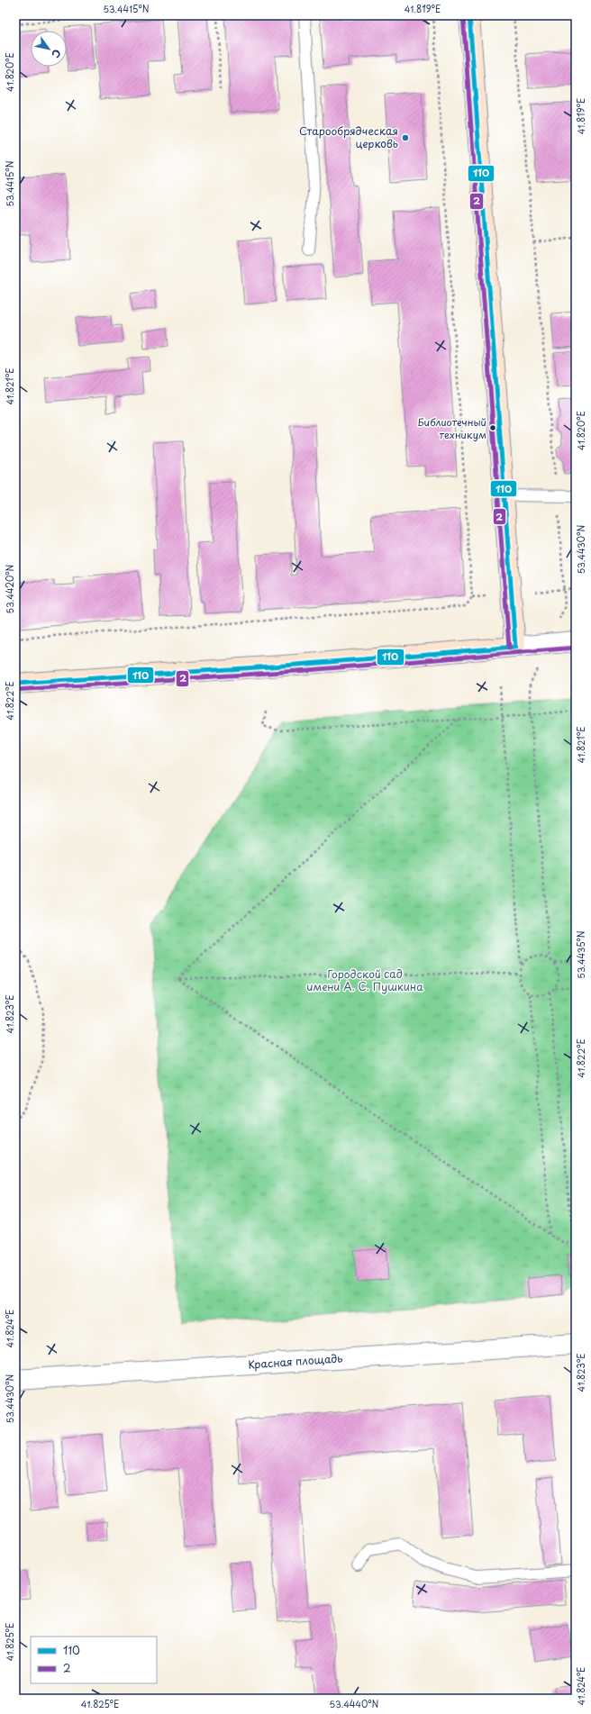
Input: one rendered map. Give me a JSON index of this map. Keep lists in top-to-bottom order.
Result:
{
  "streets": {
    "street": ["Красная площадь"]
  },
  "parks": ["Городской сад имени А. С. Пушкина"],
  "places": ["Старообрядческая церковь", "Библиотечный техникум"],
  "lines": ["transit line 110", "transit line 2"],
  "legend": ["110", "2"],
  "north": "bottom right",
  "coordinates": [
    "53.4415°N",
    "41.819°E",
    "41.820°E",
    "41.821°E",
    "53.4430°N",
    "53.4420°N",
    "41.822°E",
    "53.4435°N",
    "41.823°E",
    "41.824°E",
    "41.825°E",
    "53.4440°N"
  ]
}
